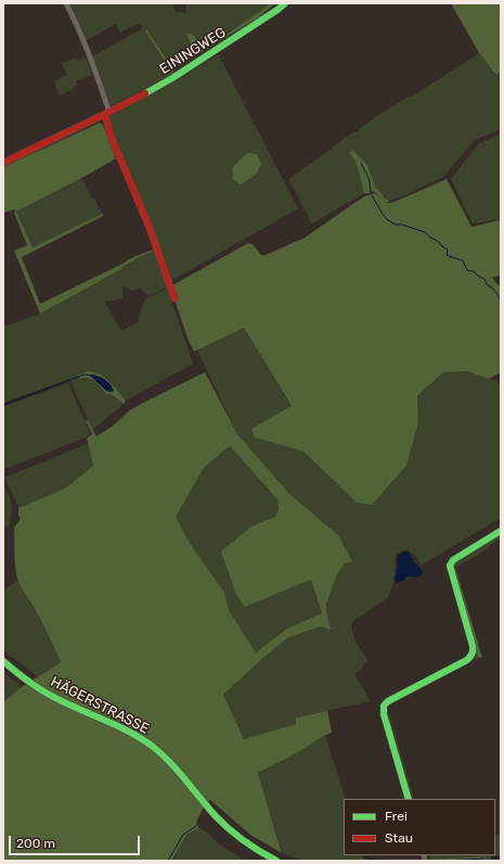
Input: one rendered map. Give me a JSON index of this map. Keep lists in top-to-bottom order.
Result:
{
  "streets": {
    "street": ["EININGWEG", "HÄGERSTRASSE"]
  },
  "legend": ["Frei", "Stau"],
  "scale_bar": "200 m"
}
